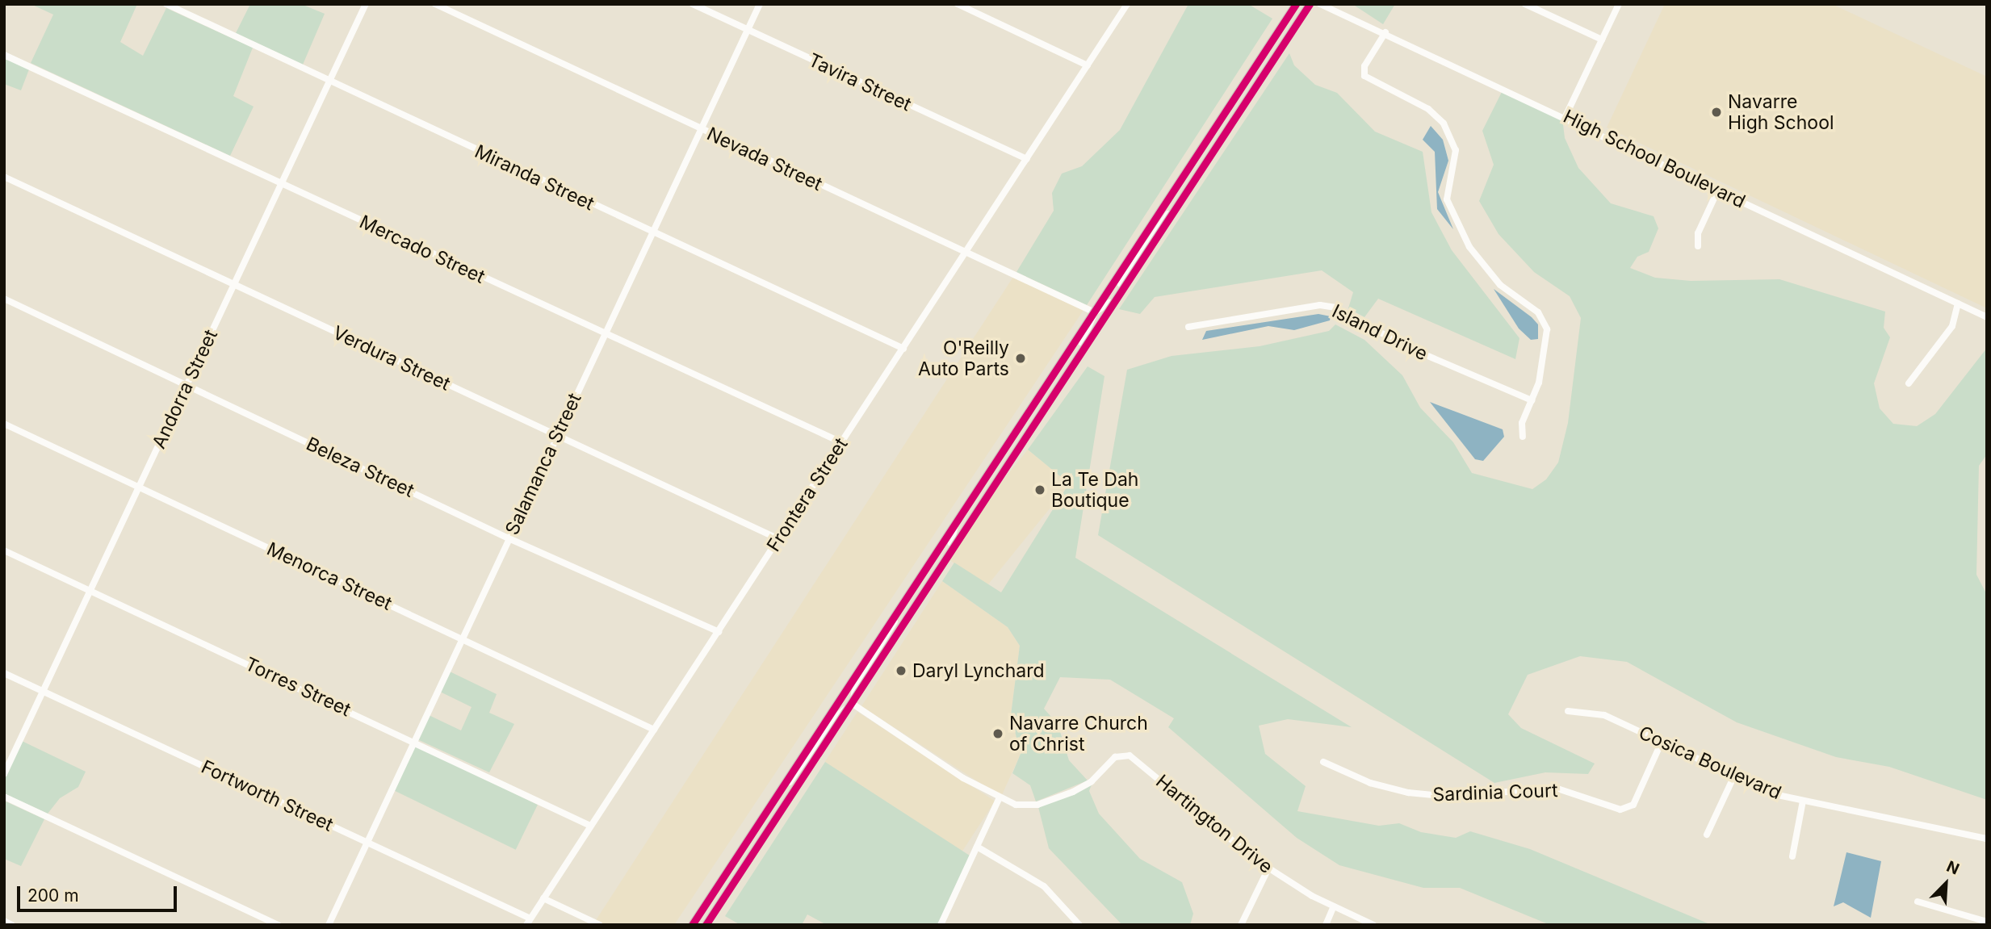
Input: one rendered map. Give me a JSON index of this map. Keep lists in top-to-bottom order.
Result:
{
  "streets": {
    "street": [
      "Tavira Street",
      "Nevada Street",
      "High School Boulevard",
      "Miranda Street",
      "Mercado Street",
      "Island Drive",
      "Verdura Street",
      "Andorra Street",
      "Salamanca Street",
      "Beleza Street",
      "Frontera Street",
      "Menorca Street",
      "Torres Street",
      "Cosica Boulevard",
      "Sardinia Court",
      "Fortworth Street",
      "Hartington Drive"
    ]
  },
  "crossings": [
    ["Tavira Street", "Salamanca Street"],
    ["Tavira Street", "Frontera Street"],
    ["Nevada Street", "Salamanca Street"],
    ["Nevada Street", "Frontera Street"],
    ["Miranda Street", "Andorra Street"],
    ["Miranda Street", "Salamanca Street"],
    ["Miranda Street", "Frontera Street"],
    ["Mercado Street", "Andorra Street"],
    ["Mercado Street", "Salamanca Street"],
    ["Mercado Street", "Frontera Street"],
    ["Verdura Street", "Andorra Street"],
    ["Verdura Street", "Salamanca Street"],
    ["Verdura Street", "Frontera Street"],
    ["Andorra Street", "Beleza Street"],
    ["Andorra Street", "Menorca Street"],
    ["Andorra Street", "Torres Street"],
    ["Andorra Street", "Fortworth Street"],
    ["Salamanca Street", "Beleza Street"],
    ["Salamanca Street", "Menorca Street"],
    ["Salamanca Street", "Torres Street"],
    ["Salamanca Street", "Fortworth Street"],
    ["Beleza Street", "Frontera Street"],
    ["Frontera Street", "Menorca Street"],
    ["Frontera Street", "Torres Street"],
    ["Frontera Street", "Fortworth Street"],
    ["Cosica Boulevard", "Sardinia Court"]
  ],
  "places": [
    "Navarre High School",
    "O'Reilly Auto Parts",
    "La Te Dah Boutique",
    "Daryl Lynchard",
    "Navarre Church of Christ"
  ],
  "scale_bar": "200 m",
  "north": "top right"
}
